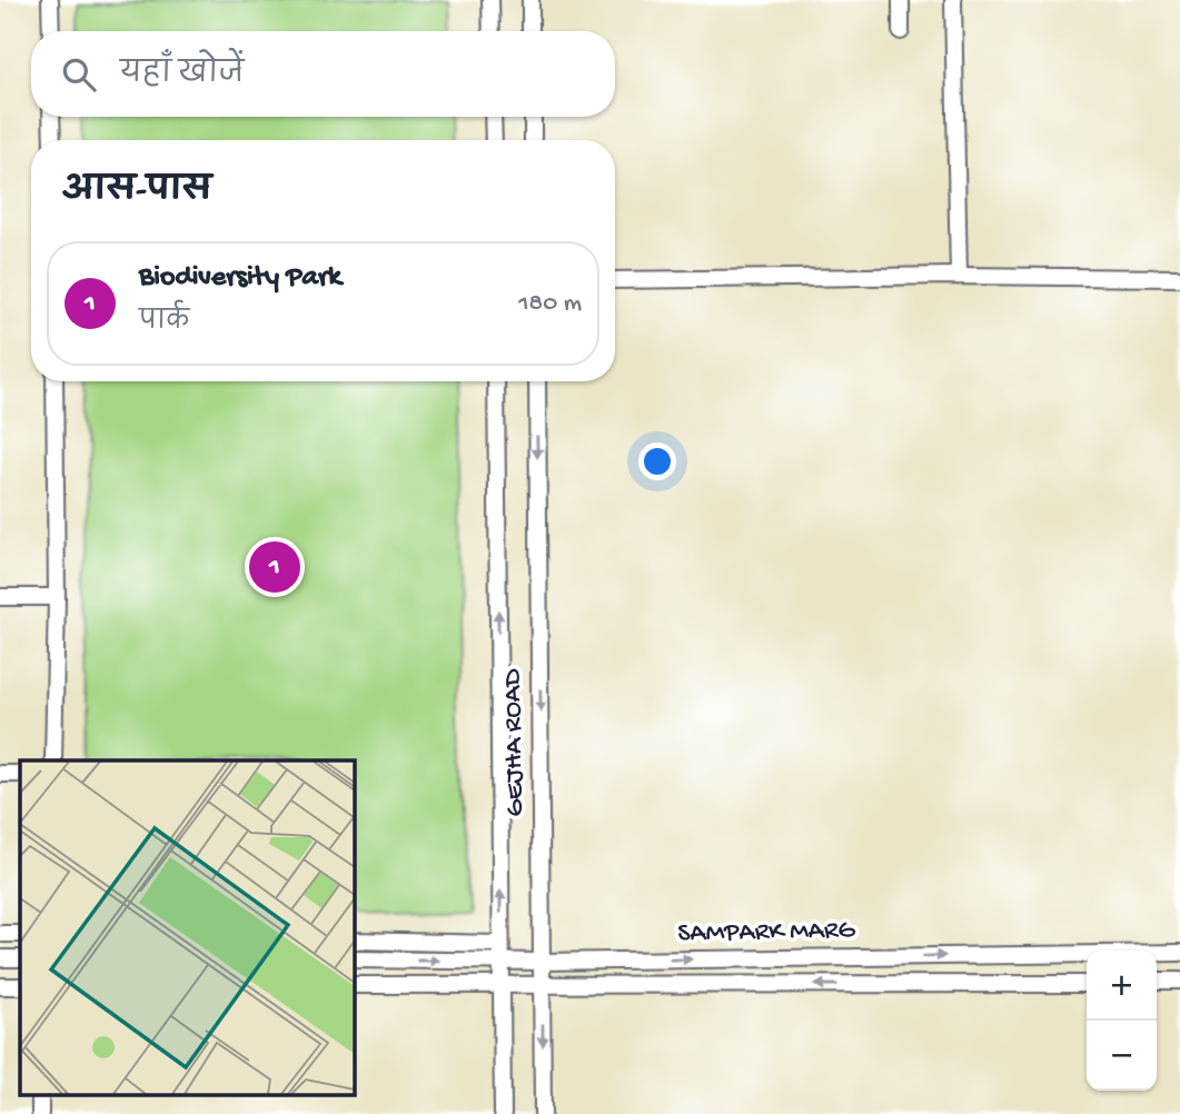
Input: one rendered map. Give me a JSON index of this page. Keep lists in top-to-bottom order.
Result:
{
  "streets": {
    "street": ["GEJHA ROAD", "SAMPARK MARG"]
  },
  "crossings": [
    ["GEJHA ROAD", "SAMPARK MARG"]
  ],
  "page": {
    "search": "यहाँ खोजें",
    "heading": "आस-पास",
    "list": [
      {
        "mark": "1",
        "name": "Biodiversity Park",
        "note": "पार्क",
        "value": "180 m"
      }
    ],
    "pins": "1",
    "map_buttons": ["+", "−"]
  }
}
